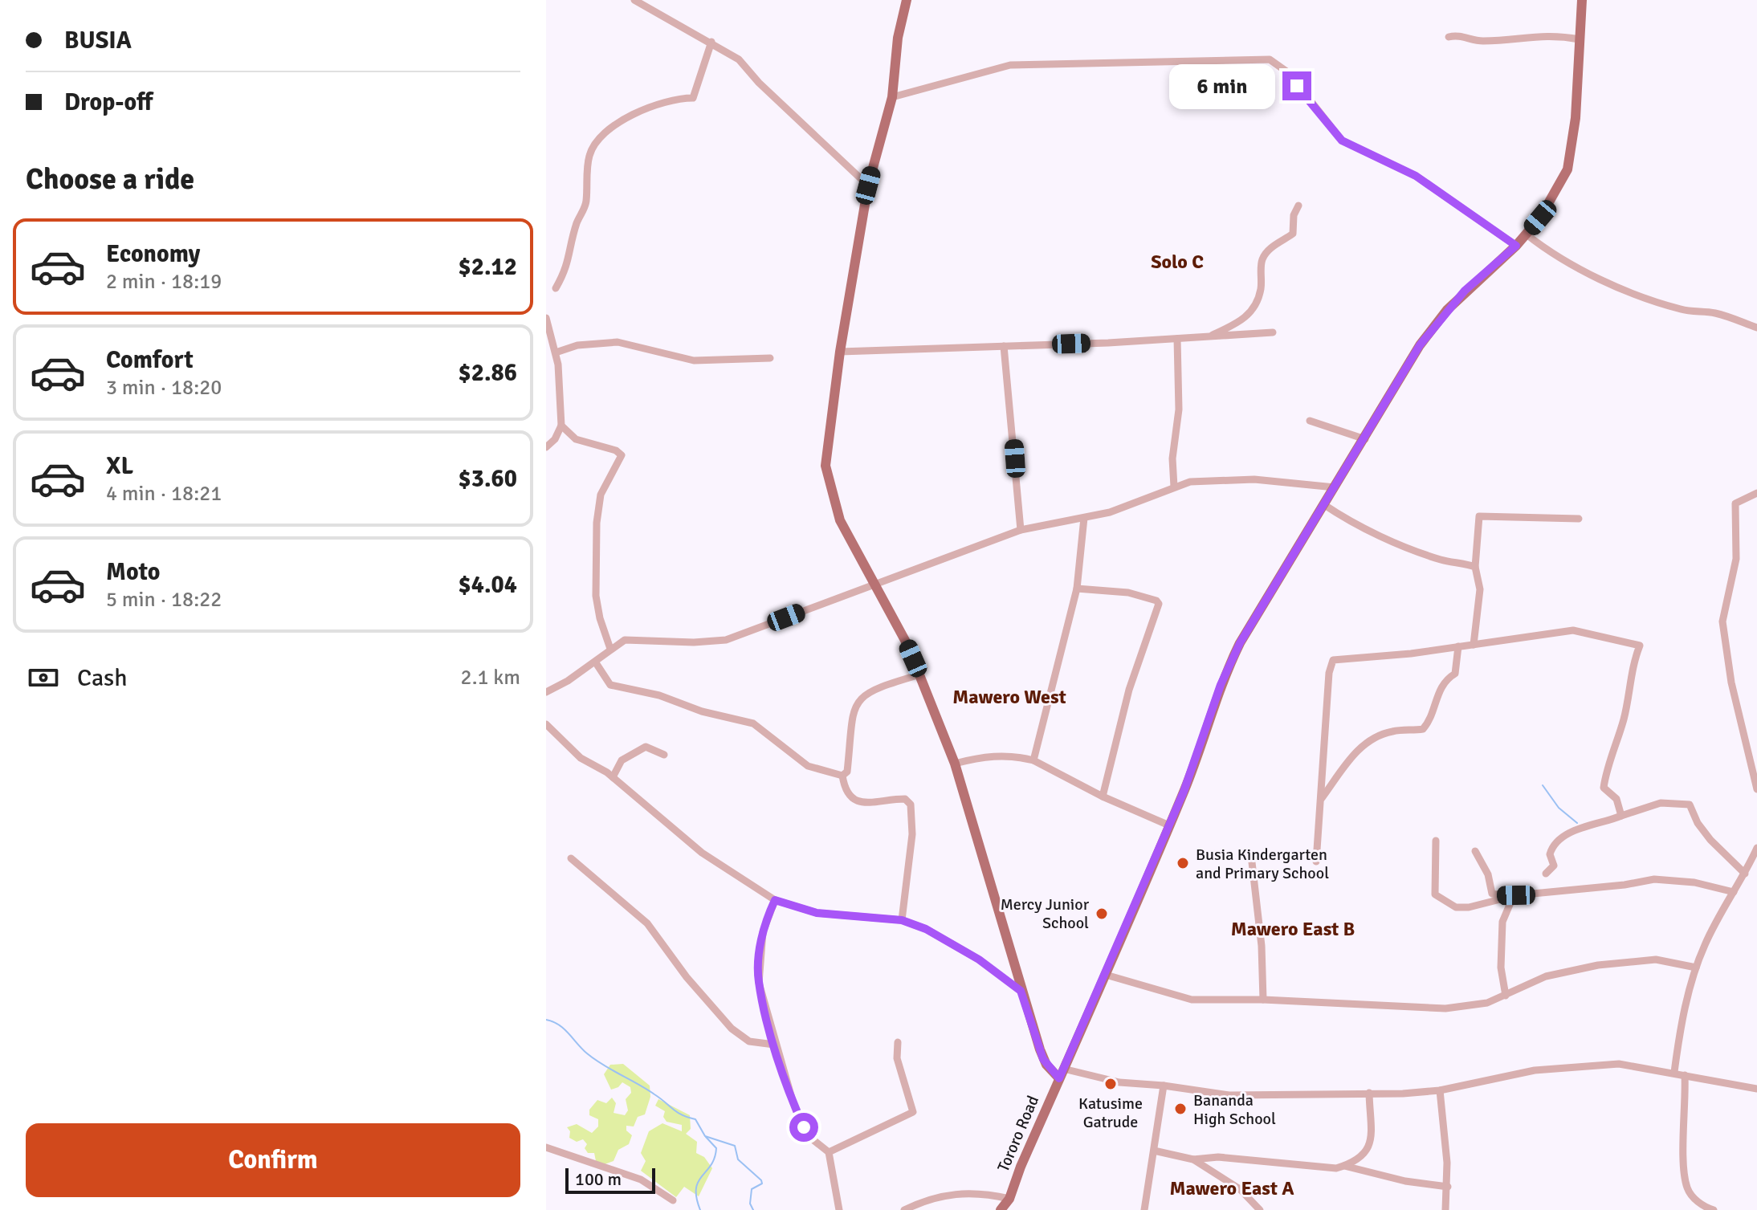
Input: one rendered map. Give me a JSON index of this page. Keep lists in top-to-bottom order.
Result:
{
  "streets": {
    "main road": ["Tororo Road"]
  },
  "districts": [
    "Solo C",
    "Mawero West",
    "Mawero East B",
    "Mawero East A"
  ],
  "places": [
    "Busia Kindergarten and Primary School",
    "Mercy Junior School",
    "Katusime Gatrude",
    "Bananda High School"
  ],
  "scale_bar": "100 m",
  "page": {
    "banner": ["BUSIA", "Drop-off"],
    "bubble": "6 min",
    "heading": "Choose a ride",
    "list": [
      {
        "name": "Economy",
        "note": "2 min · 18:19",
        "value": "$2.12"
      },
      {
        "name": "Comfort",
        "note": "3 min · 18:20",
        "value": "$2.86"
      },
      {
        "name": "XL",
        "note": "4 min · 18:21",
        "value": "$3.60"
      },
      {
        "name": "Moto",
        "note": "5 min · 18:22",
        "value": "$4.04"
      }
    ],
    "pay": ["Cash", "2.1 km"],
    "buttons": "Confirm",
    "scale": "100 m"
  }
}
